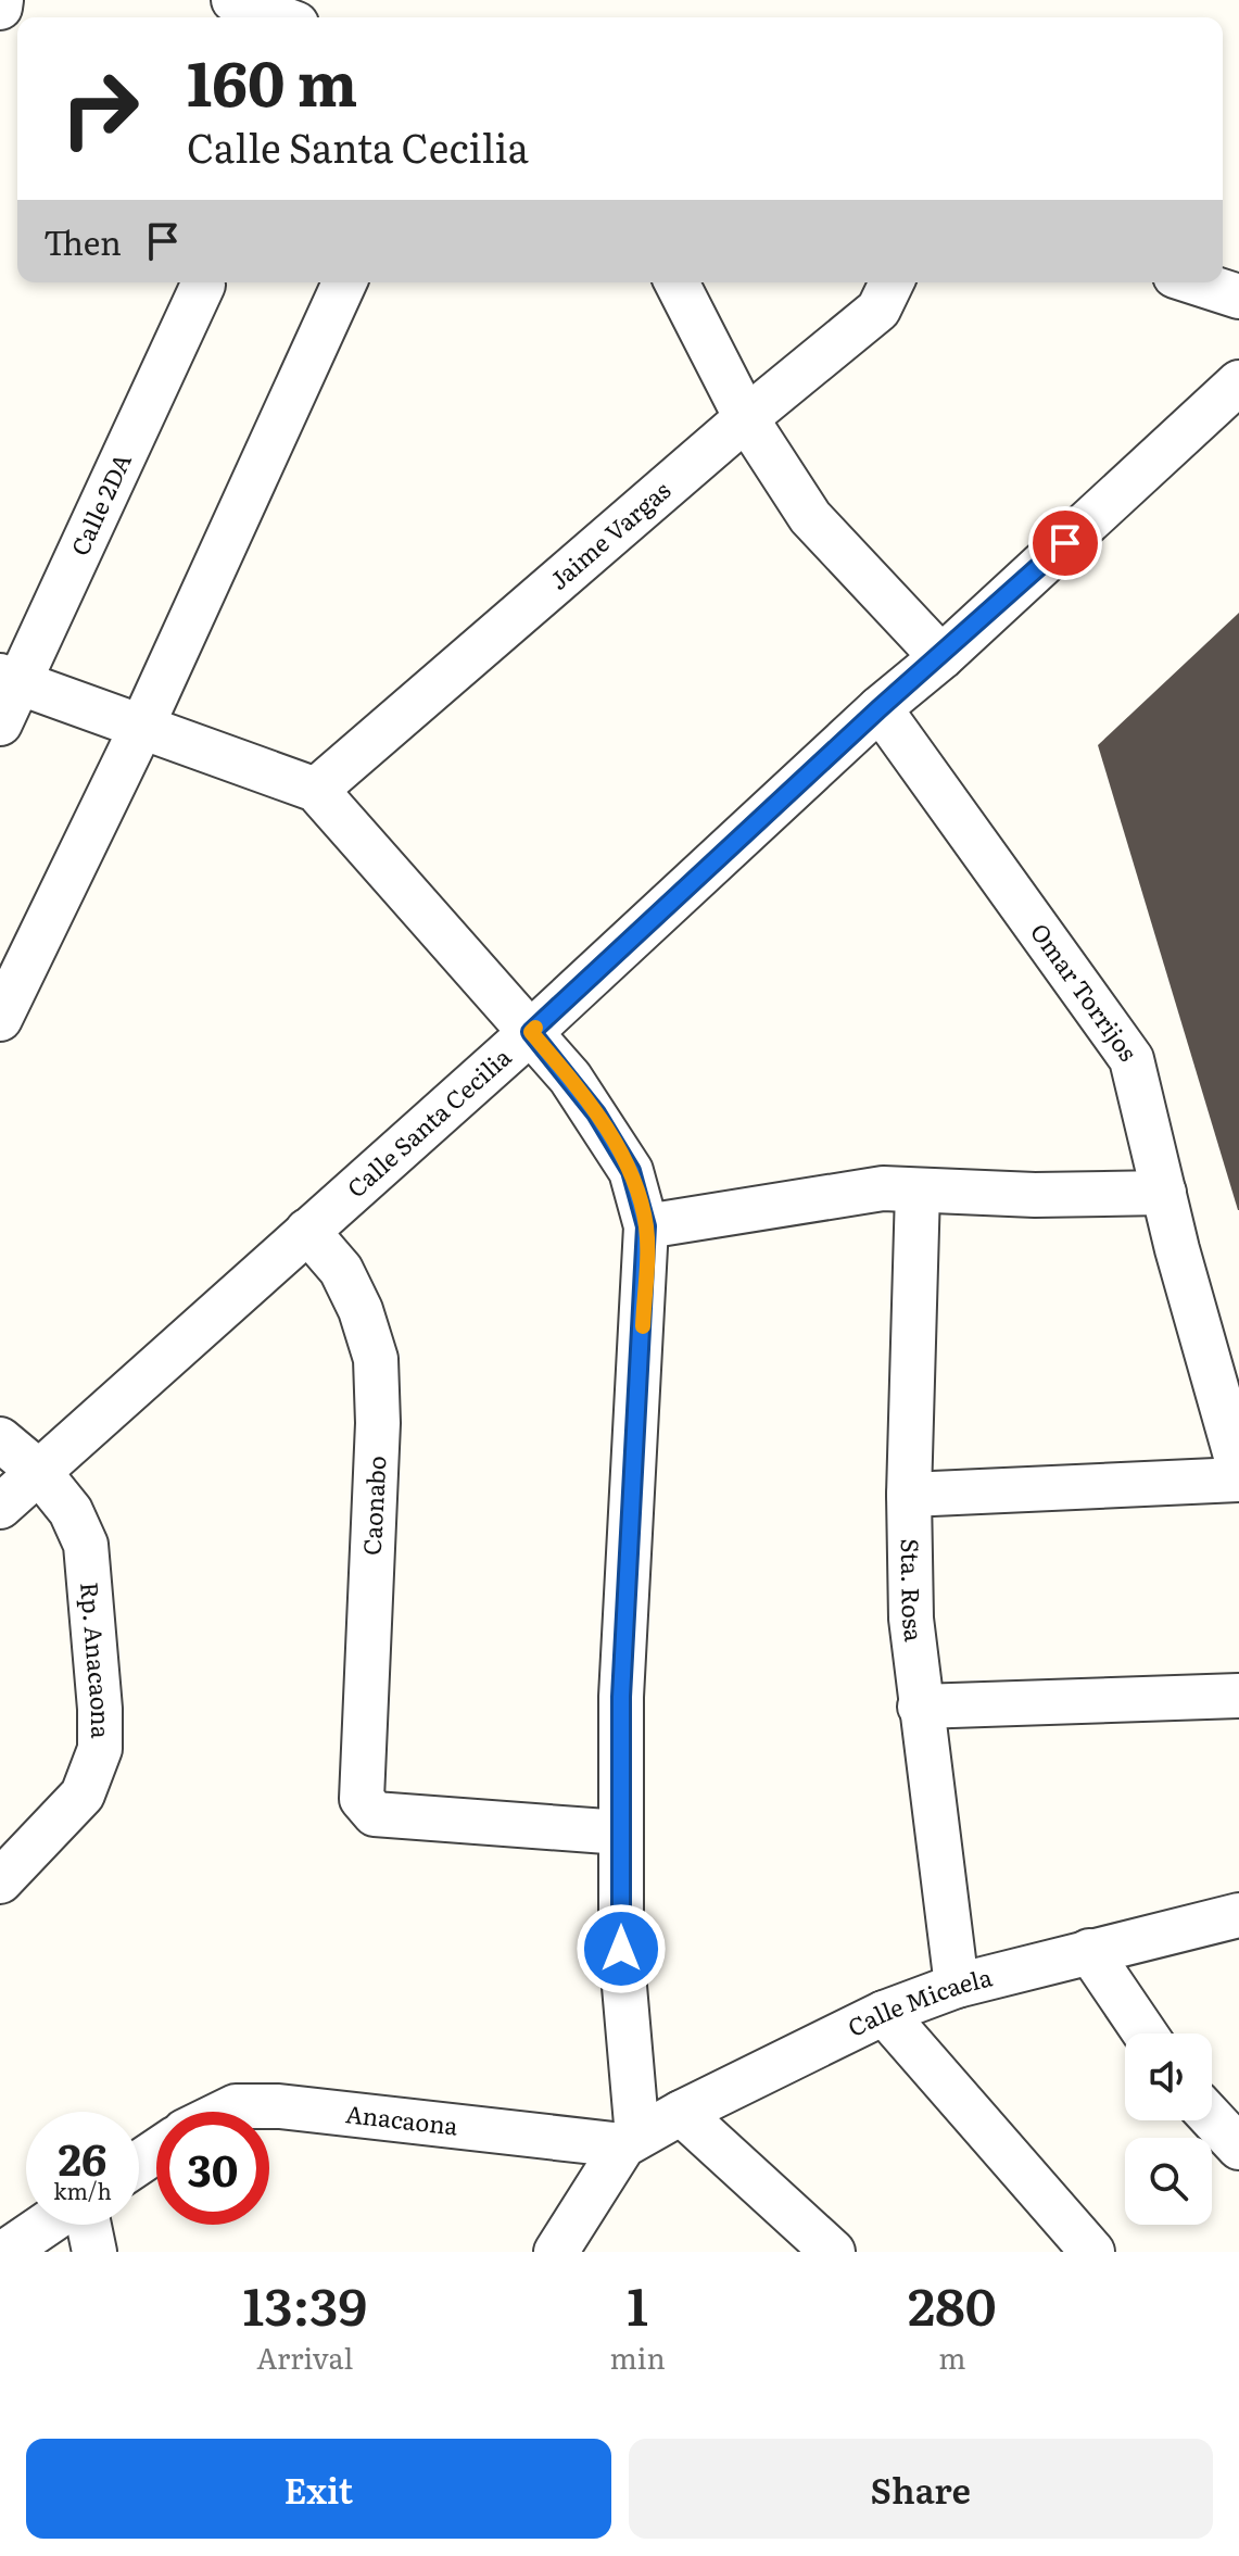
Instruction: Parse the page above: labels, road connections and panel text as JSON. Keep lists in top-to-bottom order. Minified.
{"streets":{"street":["Calle 2DA","Jaime Vargas","Omar Torrijos","Calle Santa Cecilia","Caonabo","Sta. Rosa","Rp. Anacaona","Calle Micaela","Anacaona"]},"crossings":[["Omar Torrijos","Calle Santa Cecilia"],["Calle Santa Cecilia","Caonabo"],["Calle Santa Cecilia","Rp. Anacaona"],["Sta. Rosa","Calle Micaela"],["Calle Micaela","Anacaona"]],"page":{"turn":["160 m","Calle Santa Cecilia"],"then":"Then","speed":"26 km/h","limit":"30","eta":["13:39","Arrival","1","min","280","m"],"buttons":["Exit","Share"]}}
